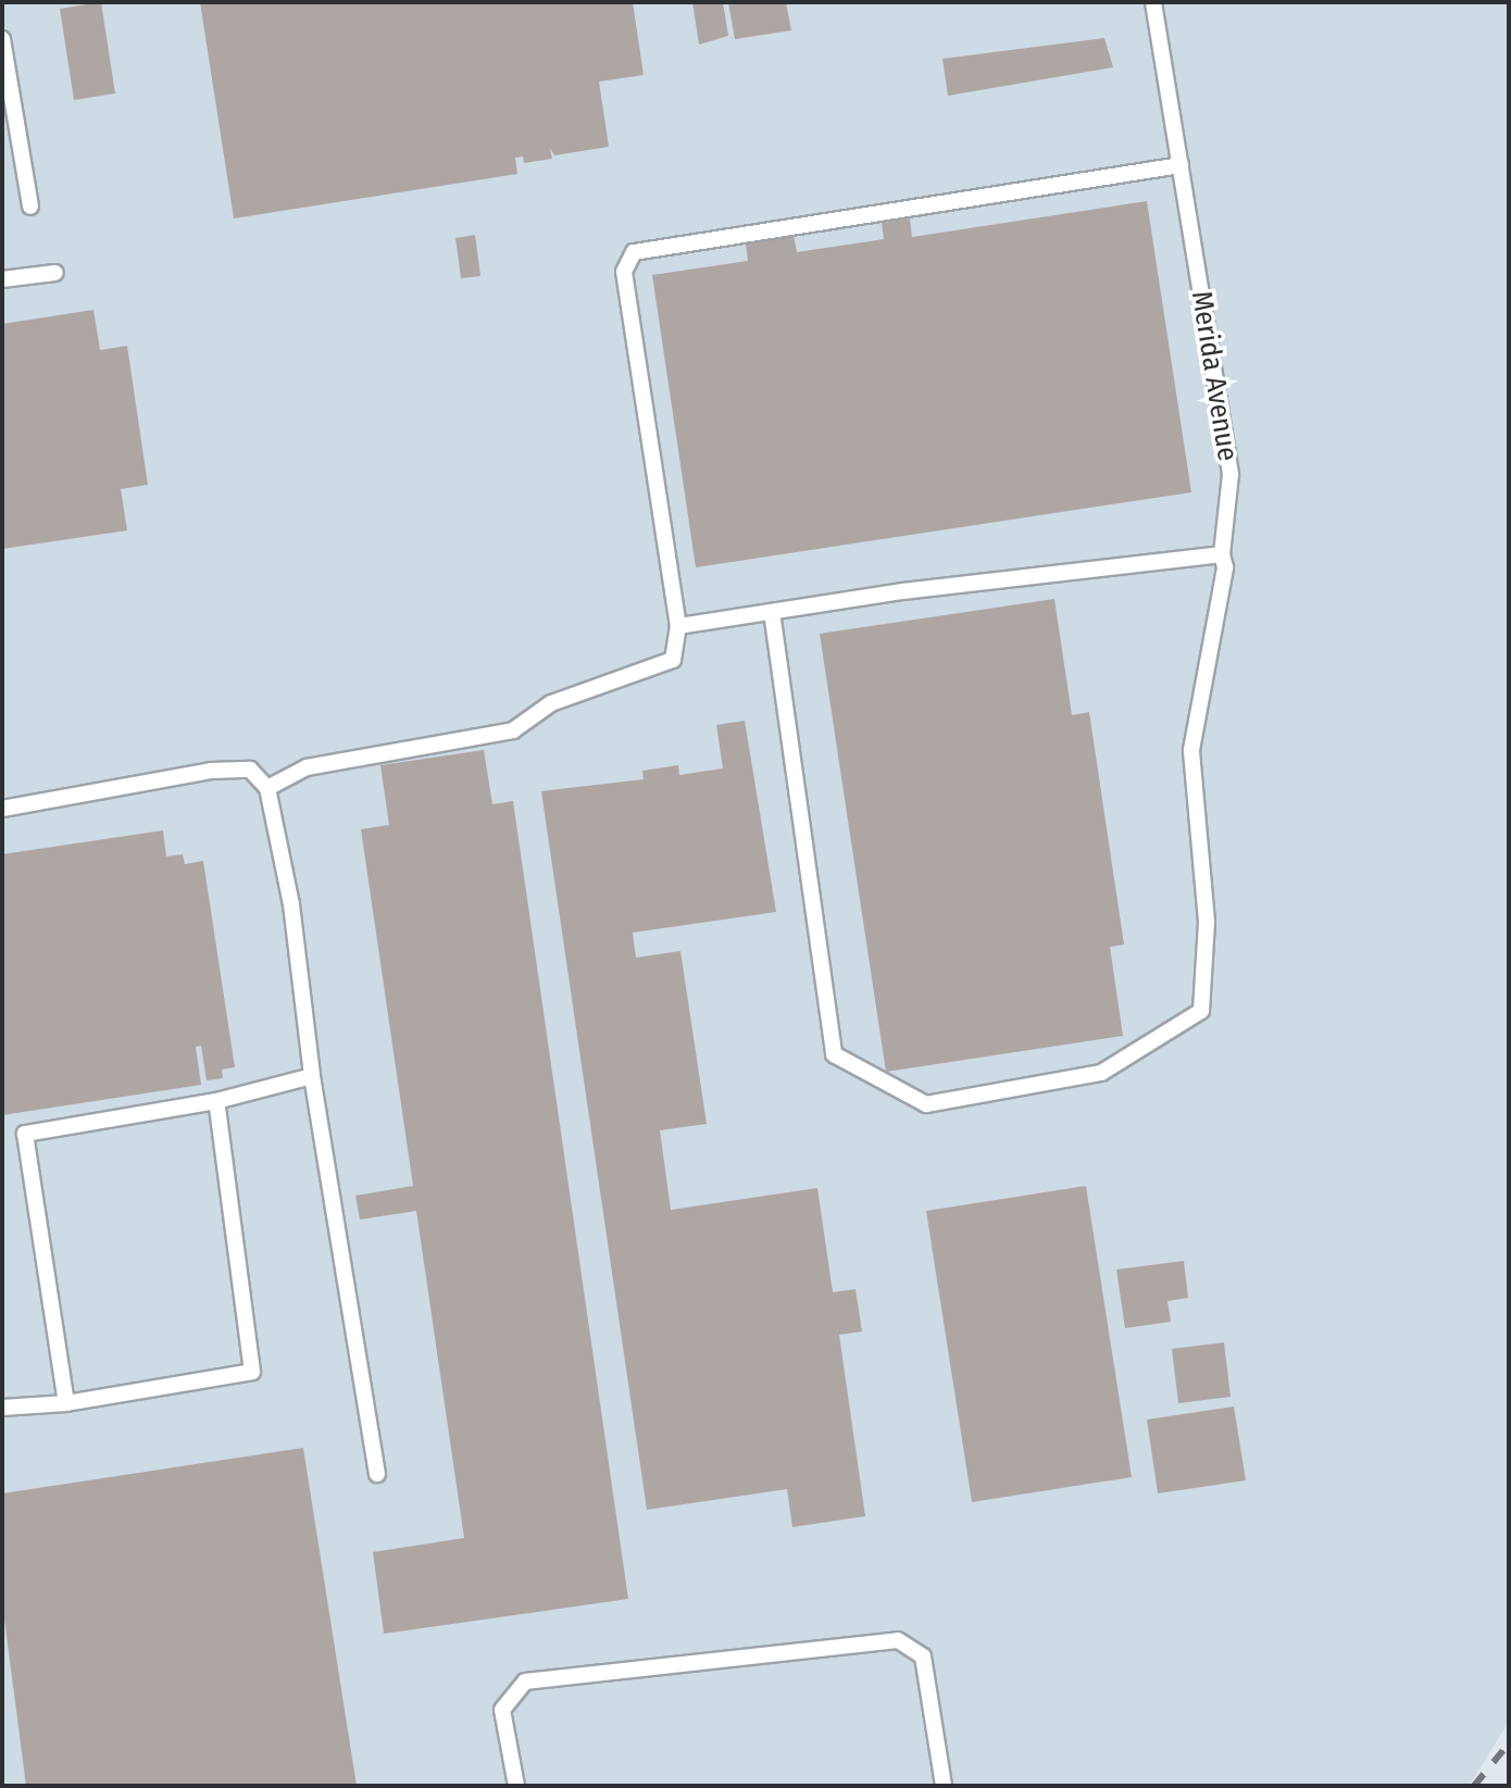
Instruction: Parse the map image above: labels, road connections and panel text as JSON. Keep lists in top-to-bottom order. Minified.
{"streets":{"lane":["Merida Avenue"]}}
